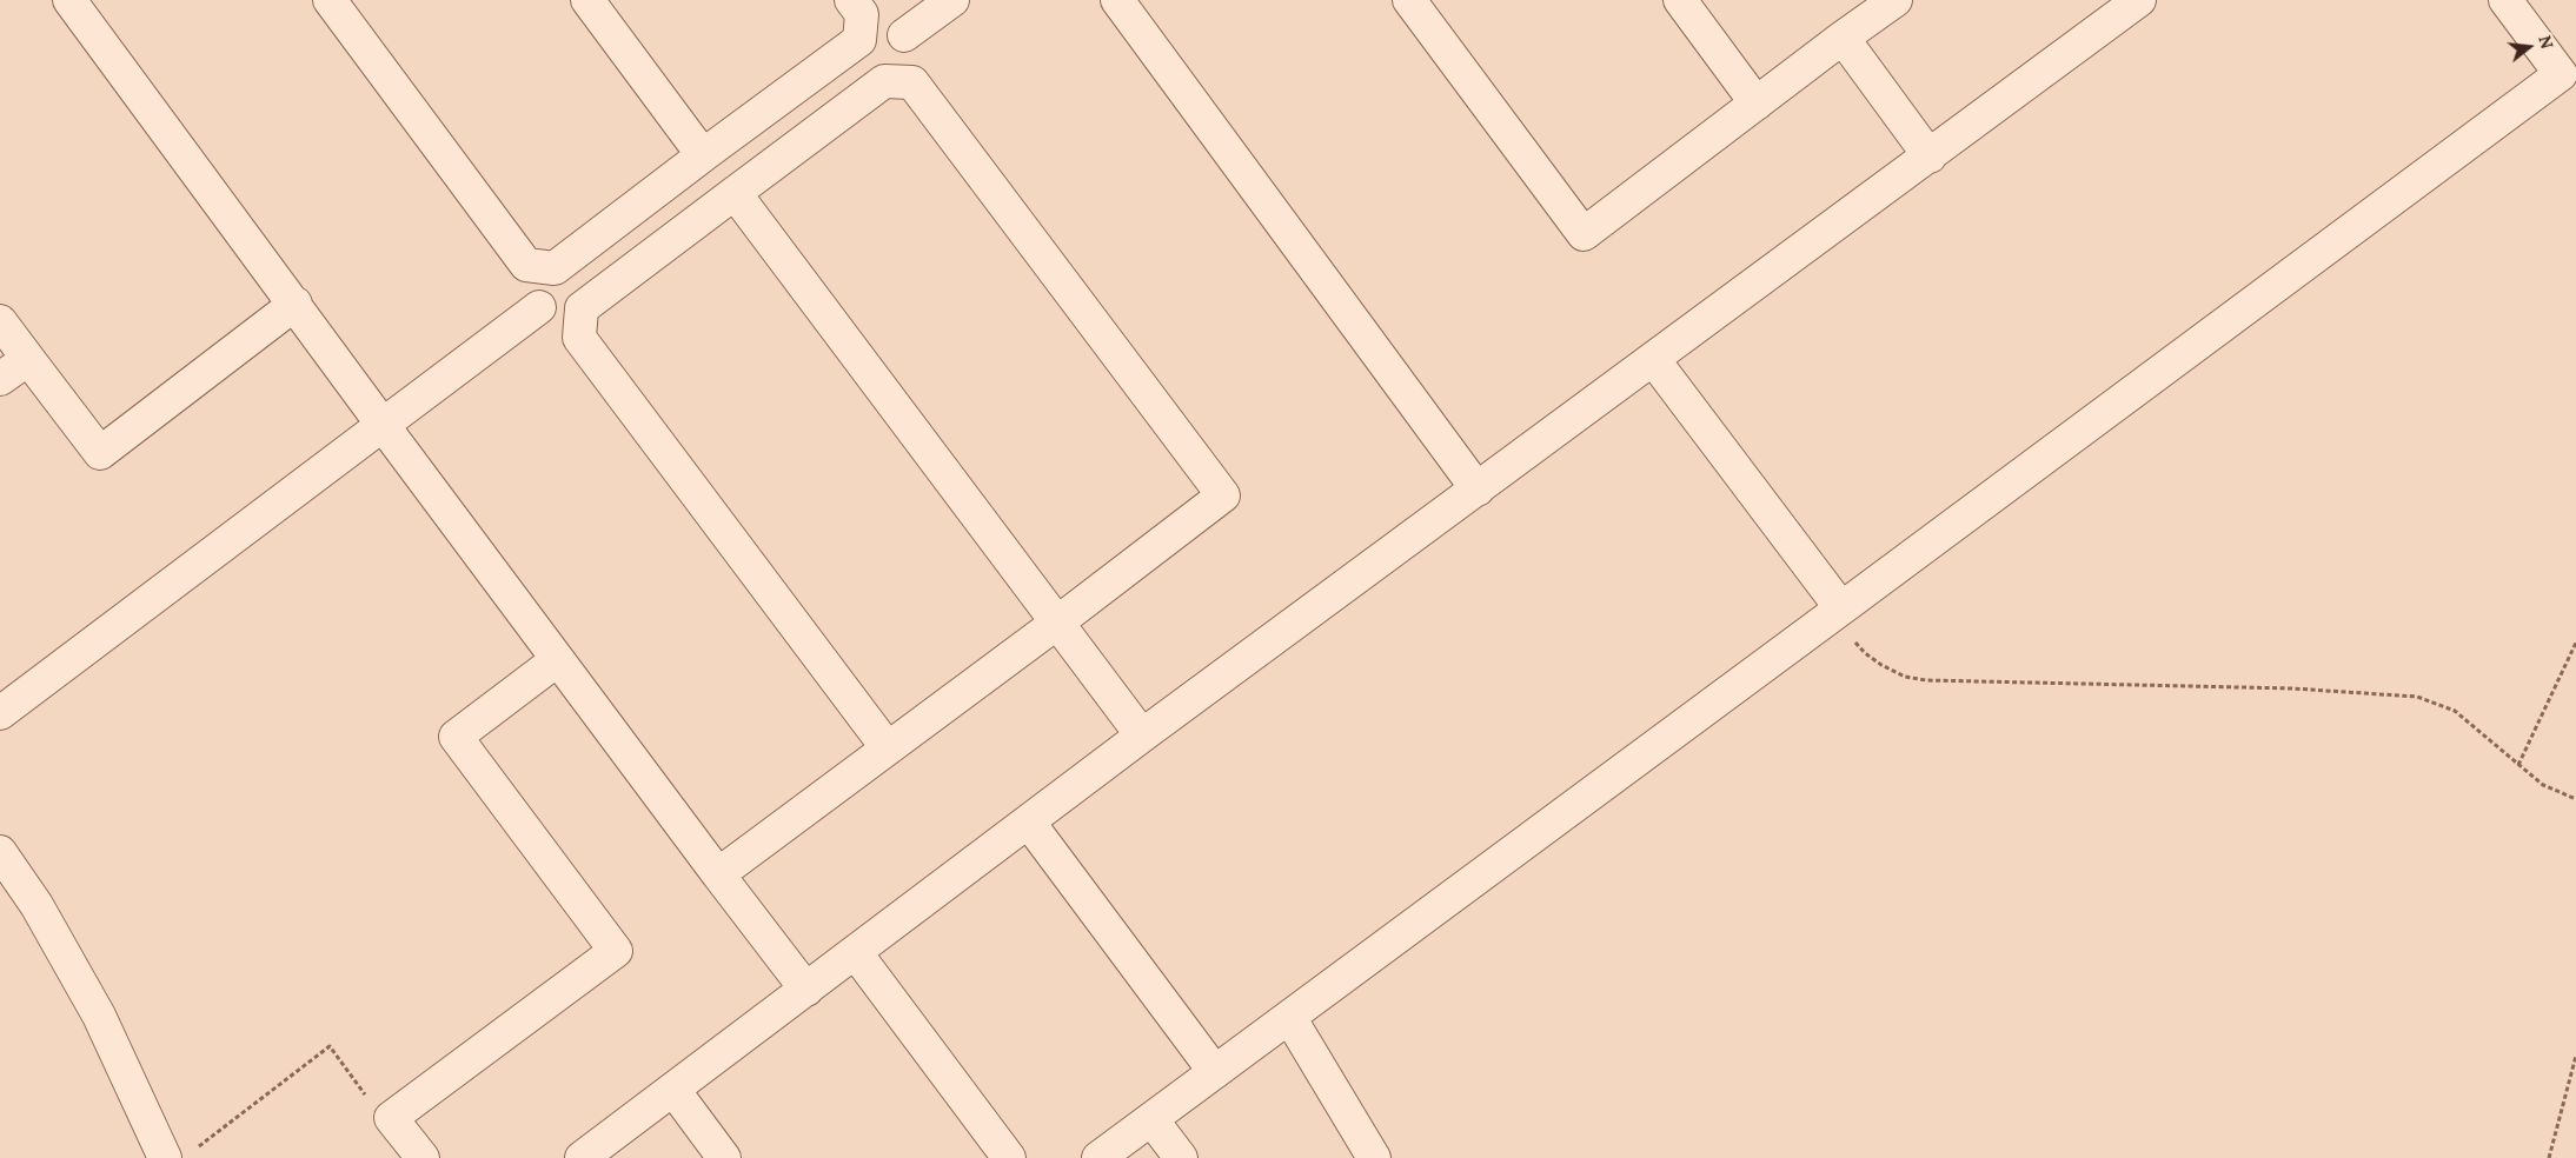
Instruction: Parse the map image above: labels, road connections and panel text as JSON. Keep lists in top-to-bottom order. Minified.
{"north":"right"}
